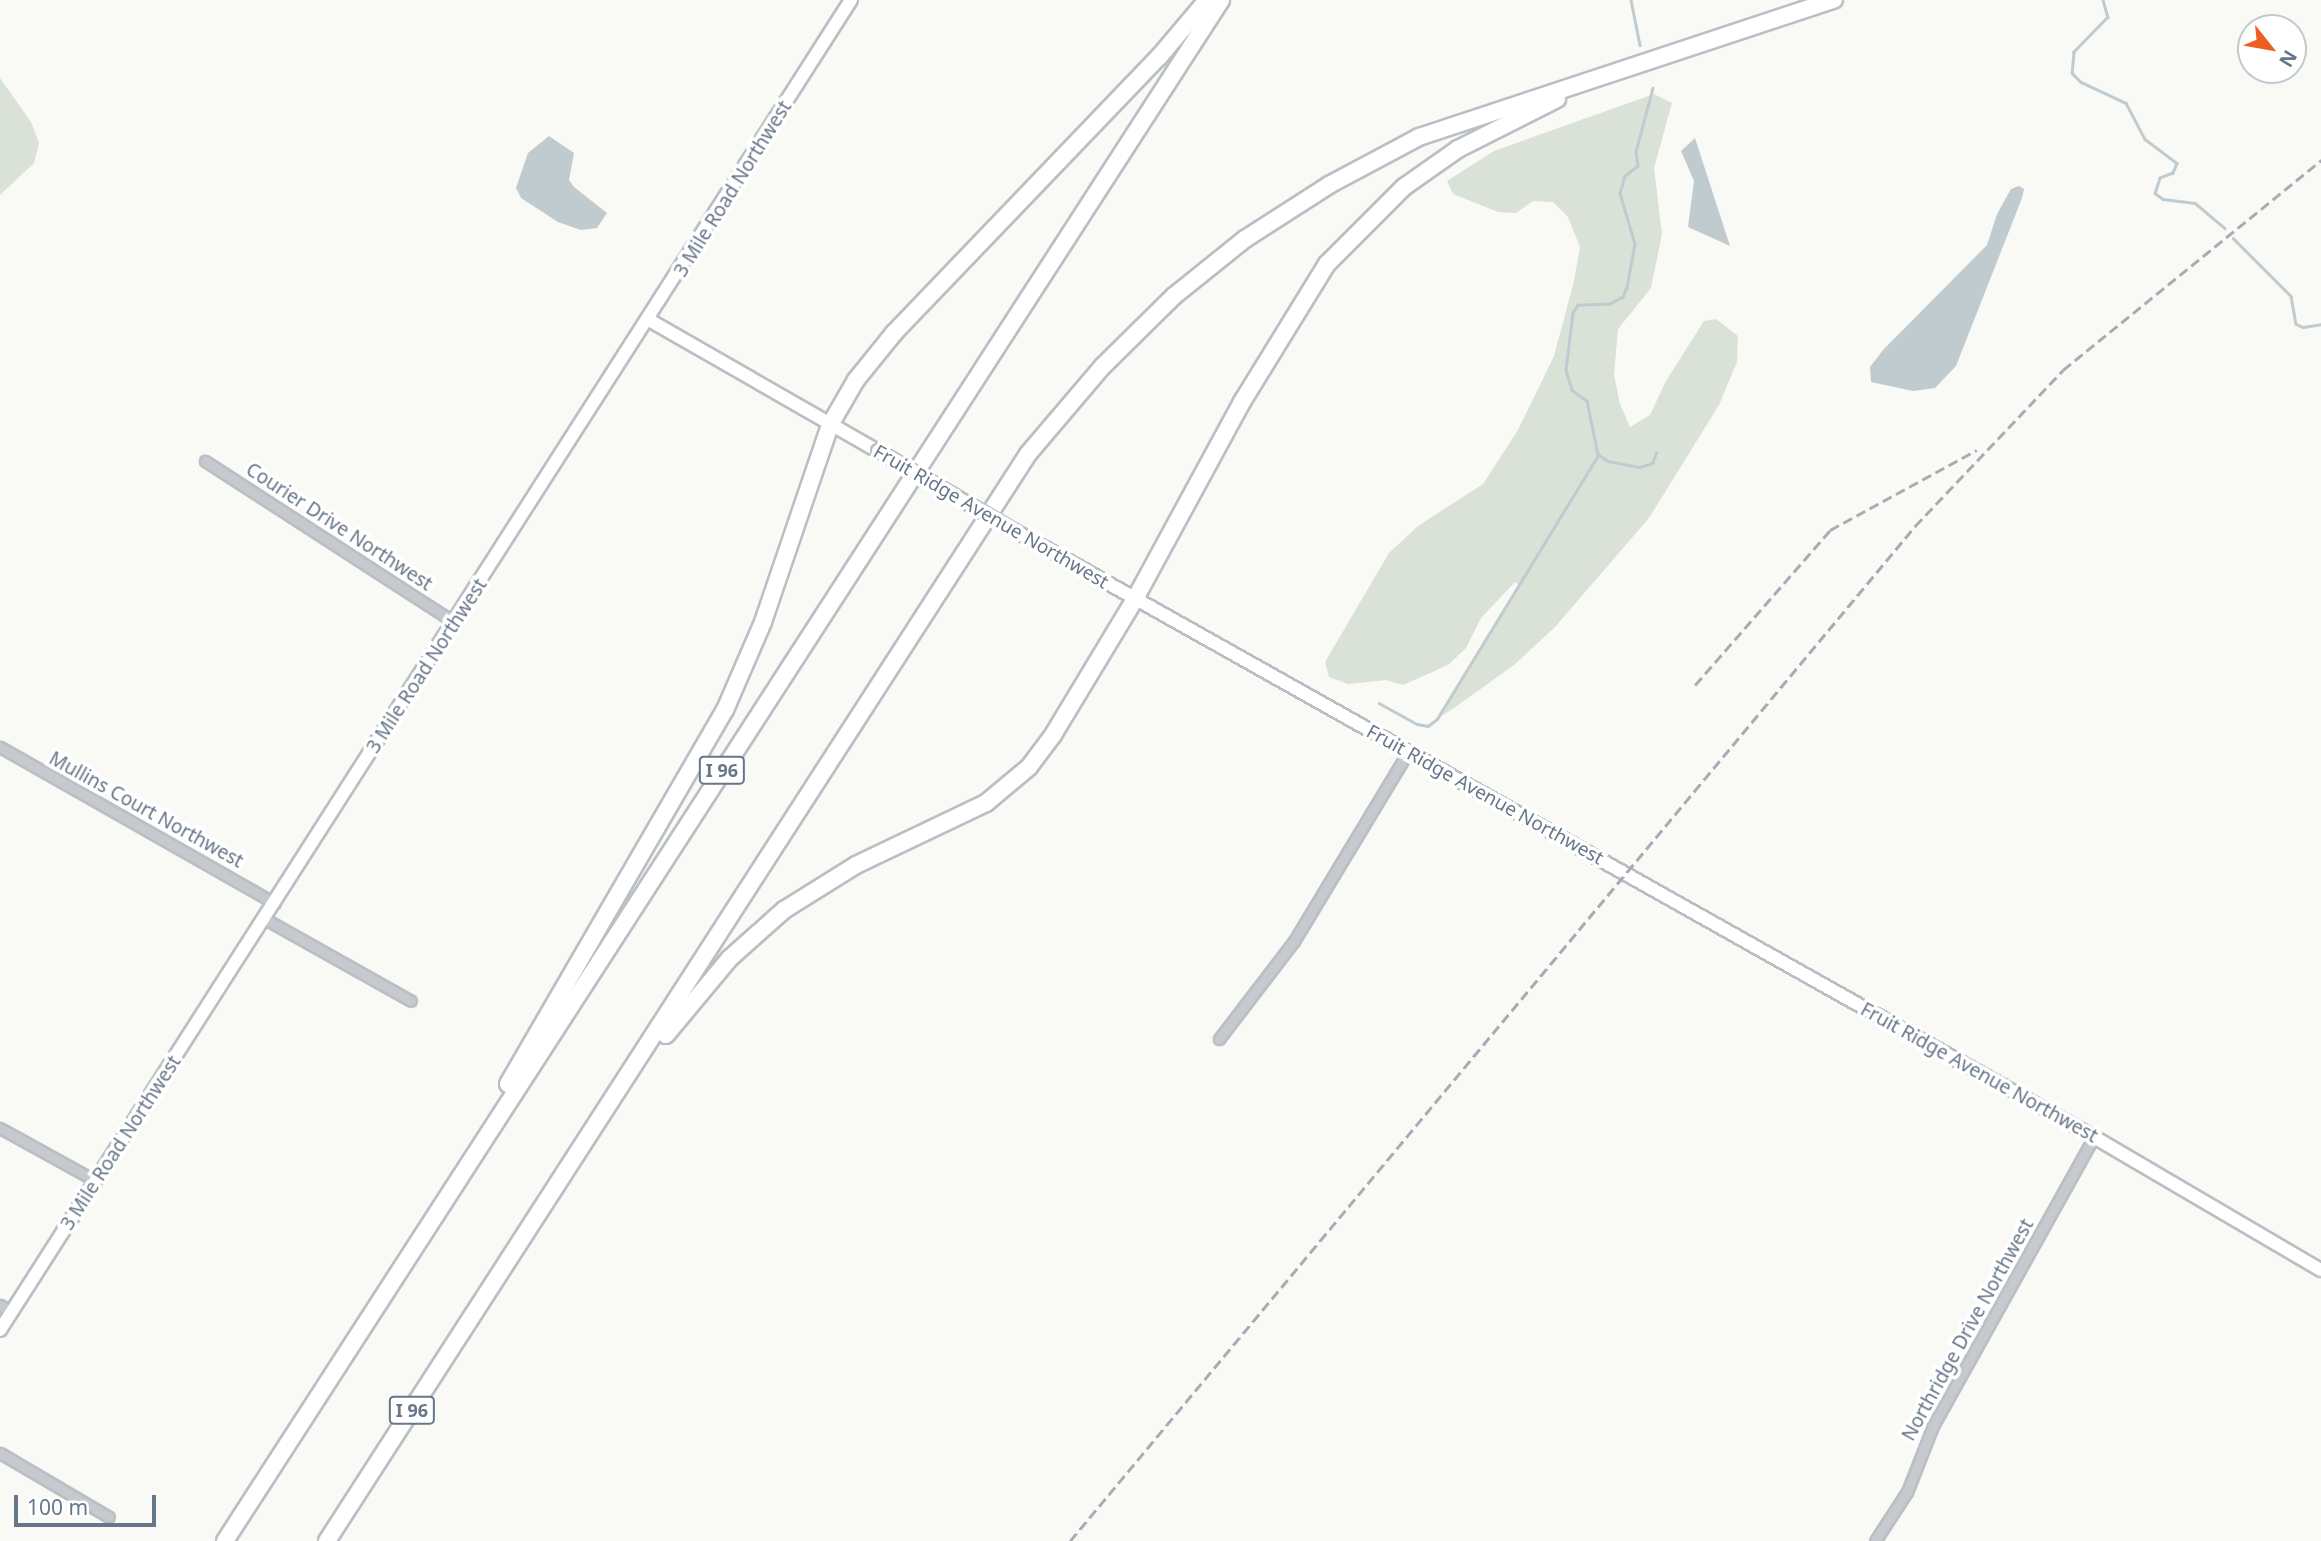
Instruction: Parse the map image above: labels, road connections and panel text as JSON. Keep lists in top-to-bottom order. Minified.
{"streets":{"highway":["I 96"],"main road":["3 Mile Road Northwest","Fruit Ridge Avenue Northwest"],"street":["Courier Drive Northwest","Mullins Court Northwest","Northridge Drive Northwest"]},"crossings":[["3 Mile Road Northwest","Fruit Ridge Avenue Northwest"],["3 Mile Road Northwest","Courier Drive Northwest"],["3 Mile Road Northwest","Mullins Court Northwest"],["Fruit Ridge Avenue Northwest","Northridge Drive Northwest"]],"scale_bar":"100 m","north":"bottom right"}
